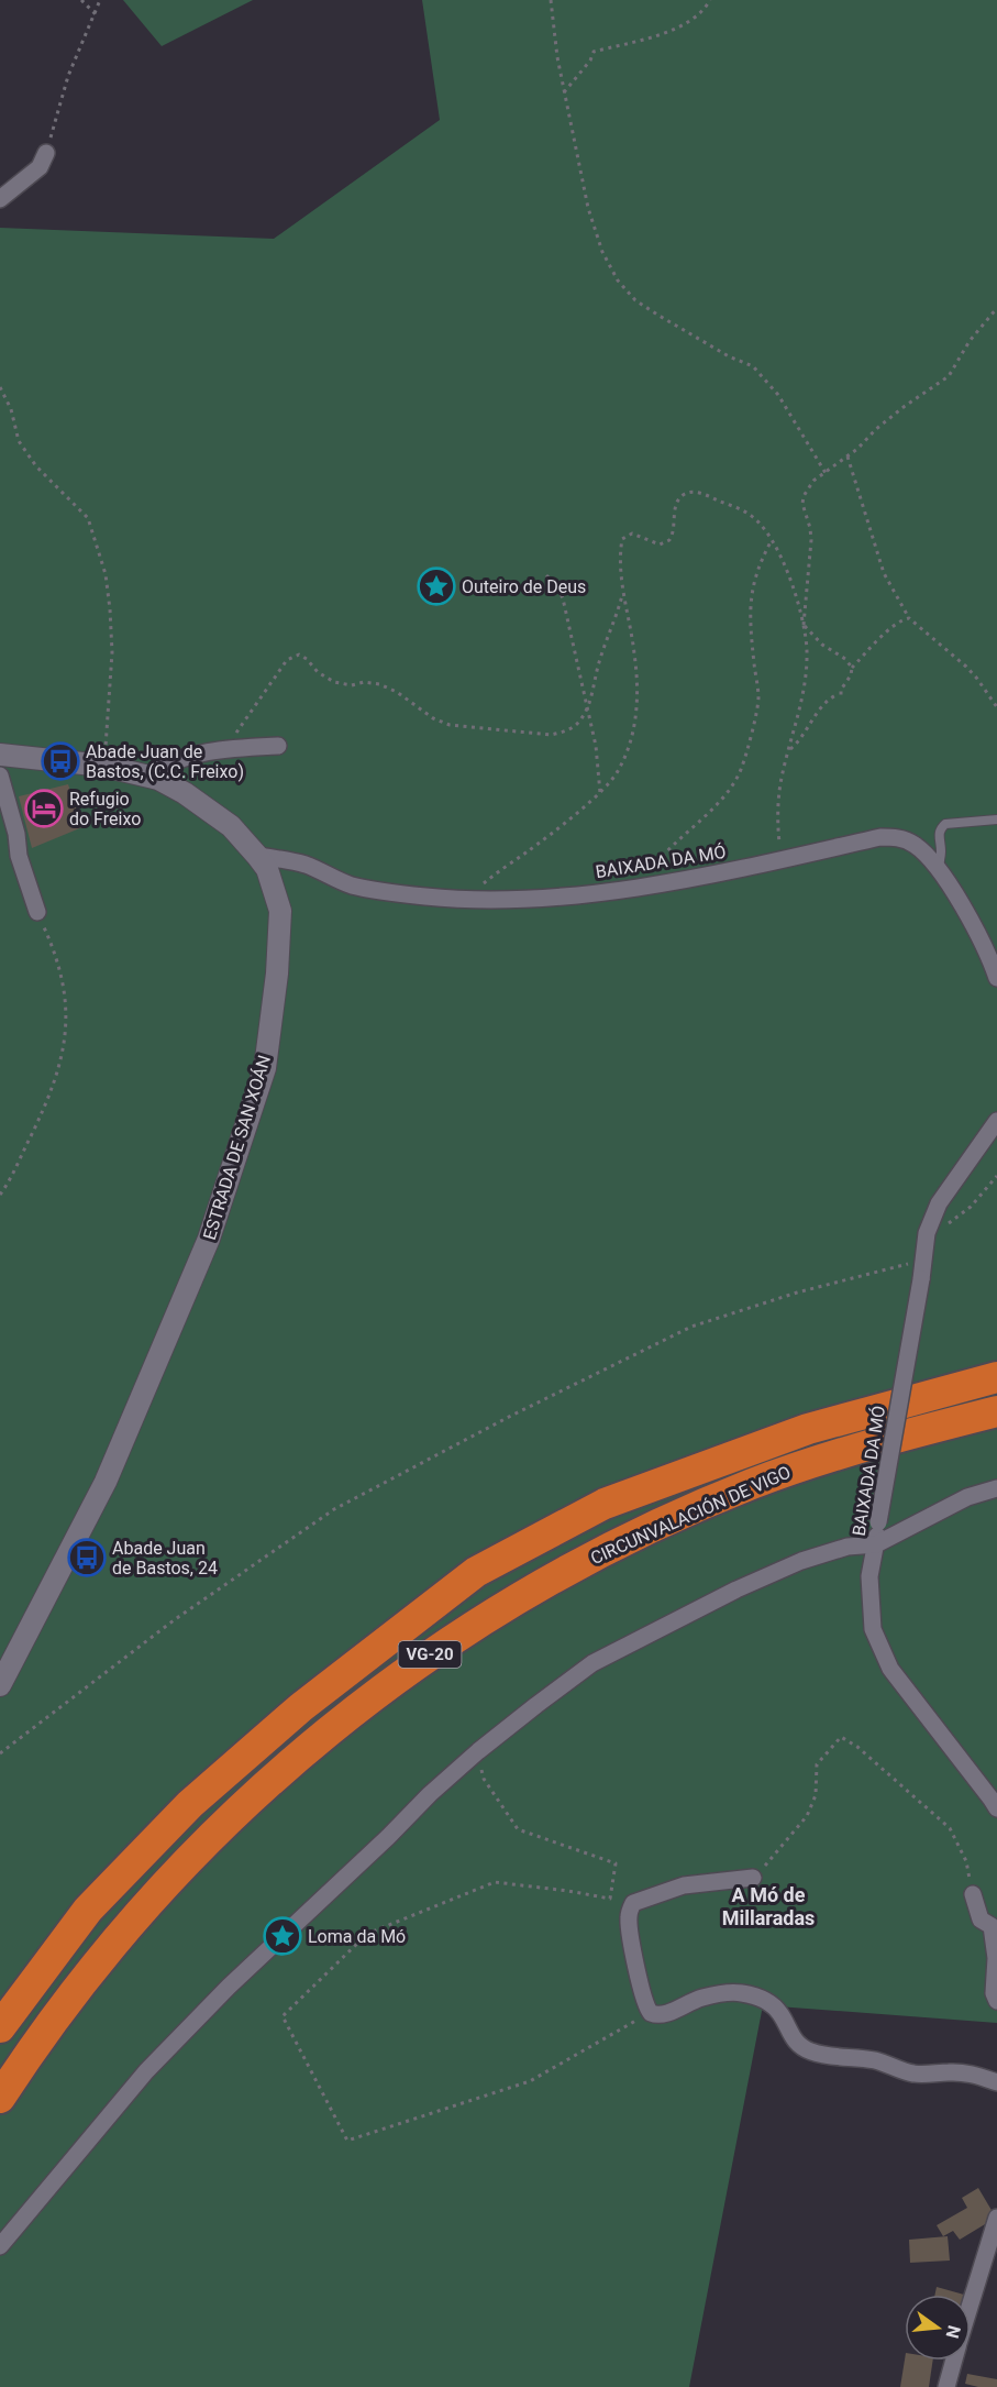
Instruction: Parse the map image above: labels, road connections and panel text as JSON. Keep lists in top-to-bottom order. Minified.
{"streets":{"highway":["CIRCUNVALACIÓN DE VIGO","VG-20"],"street":["BAIXADA DA MÓ","ESTRADA DE SAN XOÁN"]},"crossings":[["BAIXADA DA MÓ","ESTRADA DE SAN XOÁN"]],"districts":["A Mó de Millaradas"],"places":{"place":["Outeiro de Deus","Loma da Mó"],"bus stop":["Abade Juan de Bastos, (C.C. Freixo)","Abade Juan de Bastos, 24"],"hotel":["Refugio do Freixo"]},"north":"right"}
